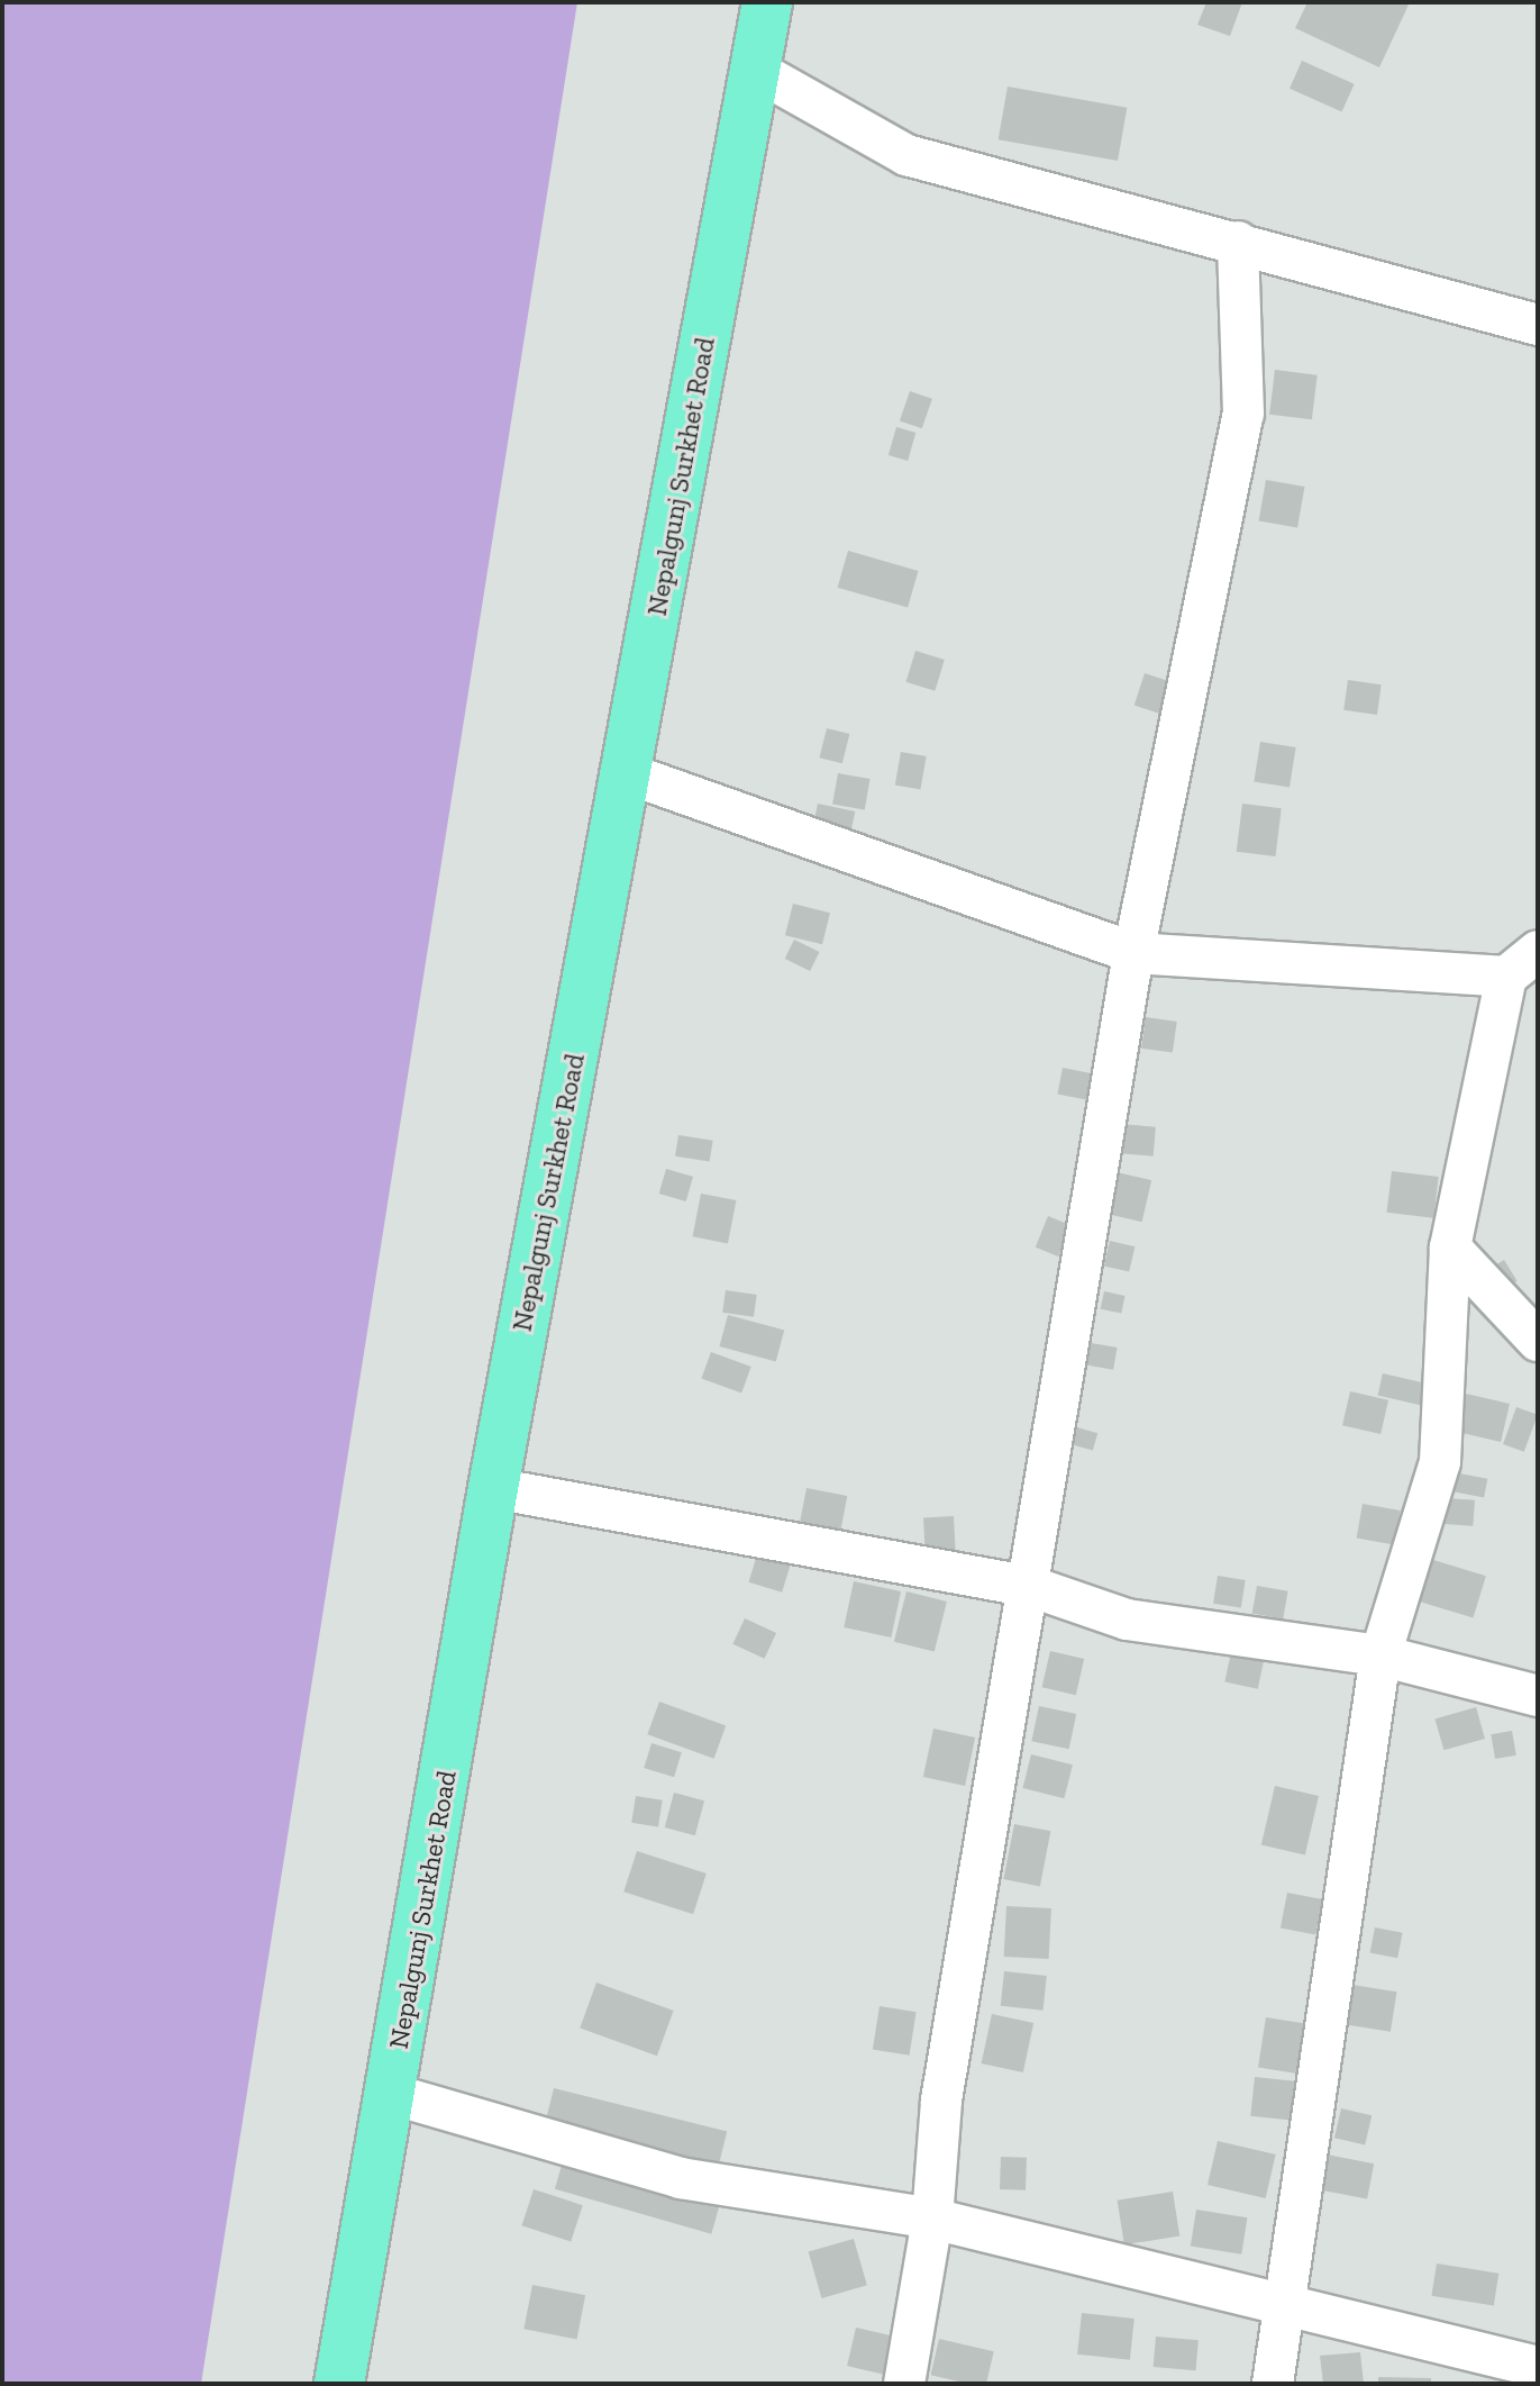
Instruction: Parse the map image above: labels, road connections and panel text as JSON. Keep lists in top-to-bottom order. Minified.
{"streets":{"main road":["Nepalgunj Surkhet Road"]}}
